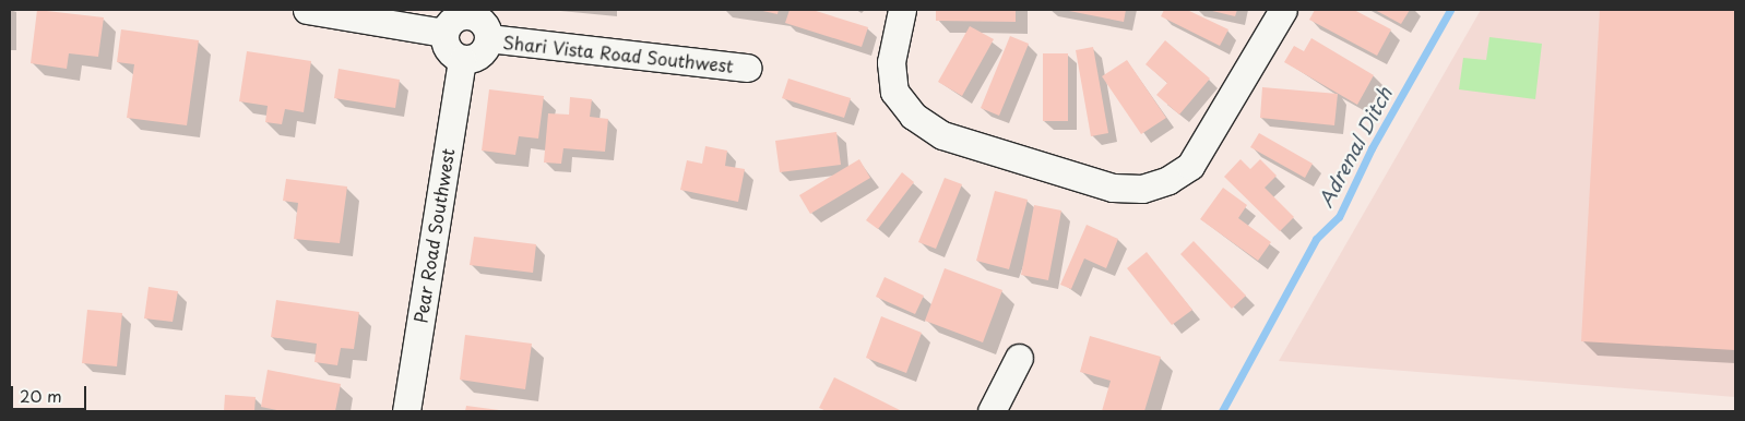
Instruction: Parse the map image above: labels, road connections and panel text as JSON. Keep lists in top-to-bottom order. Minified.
{"streets":{"street":["Shari Vista Road Southwest","Pear Road Southwest"]},"crossings":[["Shari Vista Road Southwest","Pear Road Southwest"]],"water":["Adrenal Ditch"],"scale_bar":"20 m"}
